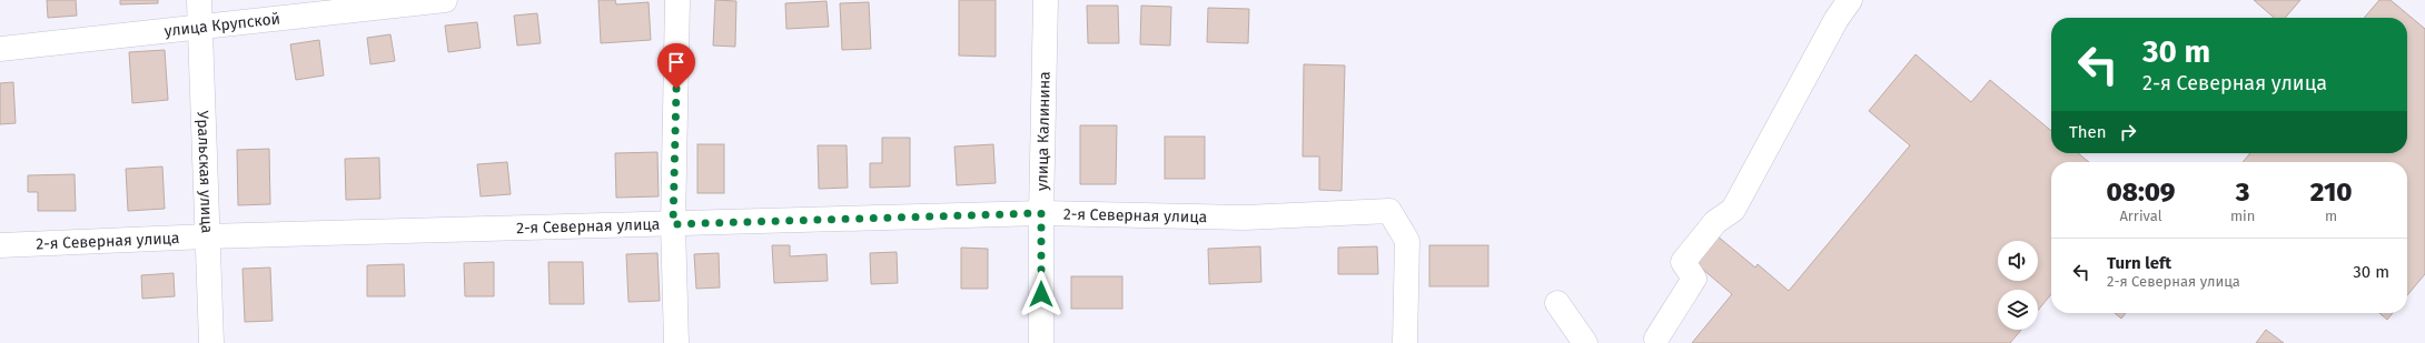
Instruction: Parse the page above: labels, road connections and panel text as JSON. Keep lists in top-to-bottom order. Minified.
{"streets":{"street":["улица Крупской","улица Калинина","Уральская улица","2-я Северная улица"]},"crossings":[["улица Крупской","Уральская улица"],["улица Калинина","2-я Северная улица"],["Уральская улица","2-я Северная улица"]],"page":{"turn":["30 m","2-я Северная улица"],"then":"Then","eta":["08:09","Arrival","3","min","210","m"],"list":[{"name":"Turn left","note":"2-я Северная улица","value":"30 m"}]}}
